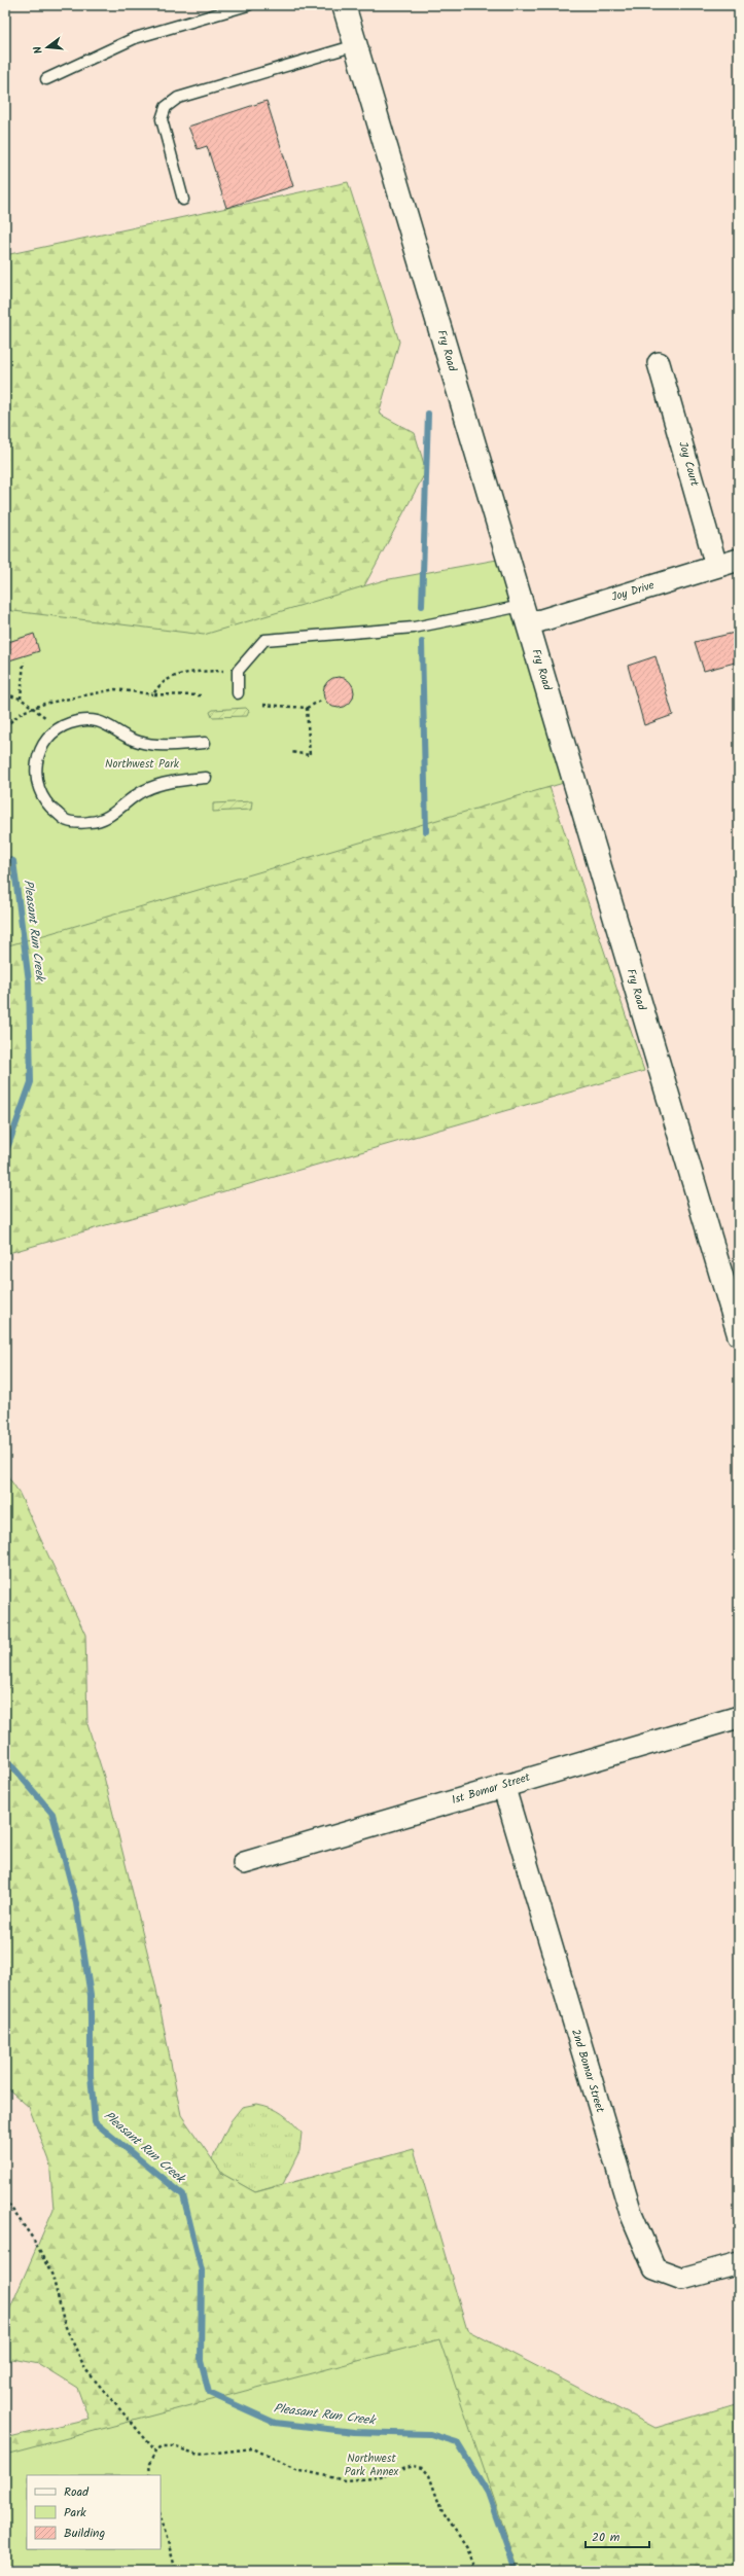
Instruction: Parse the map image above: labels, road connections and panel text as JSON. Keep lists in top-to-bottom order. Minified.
{"streets":{"street":["Fry Road","Joy Court","Joy Drive","1st Bomar Street","2nd Bomar Street"]},"crossings":[["Fry Road","Joy Drive"],["Joy Court","Joy Drive"],["1st Bomar Street","2nd Bomar Street"]],"water":["Pleasant Run Creek"],"parks":["Northwest Park","Northwest Park Annex"],"legend":["Road","Park","Building"],"scale_bar":"20 m","north":"left"}
